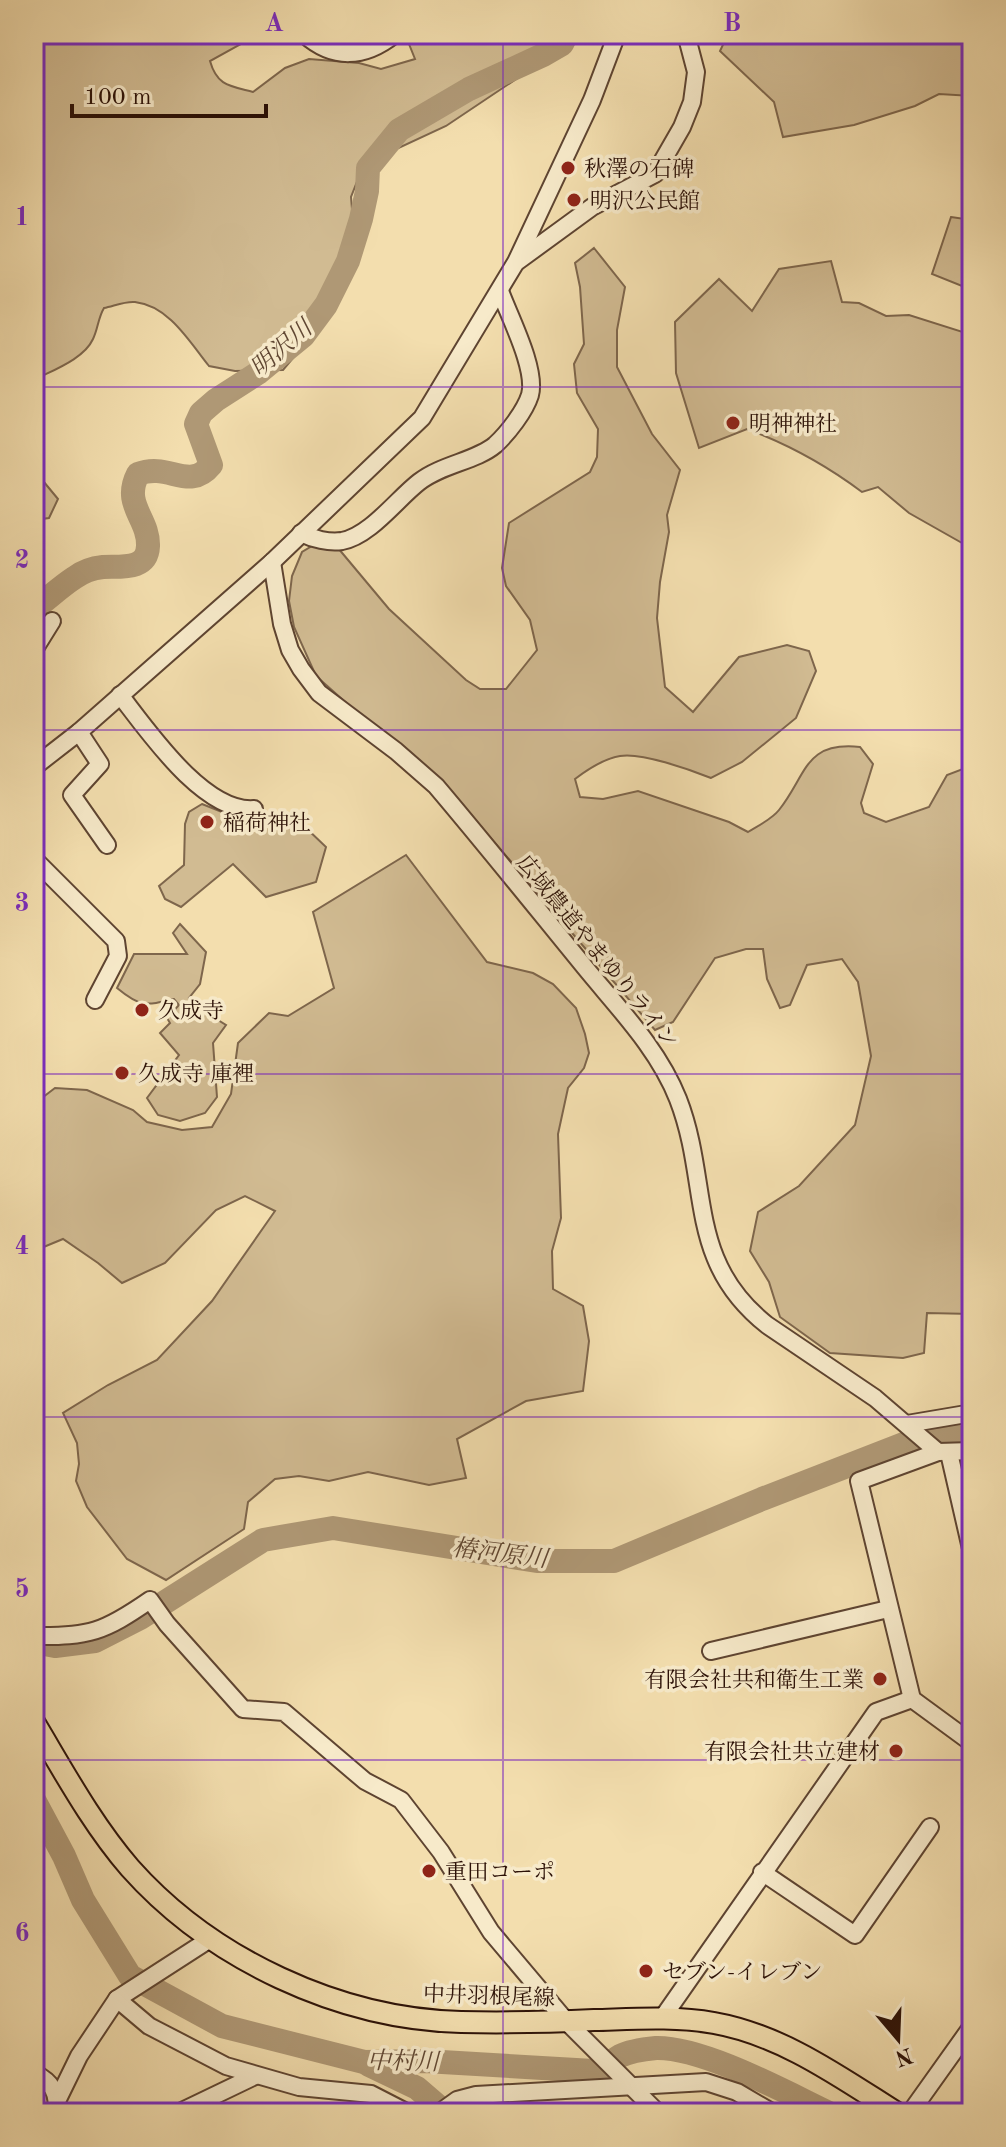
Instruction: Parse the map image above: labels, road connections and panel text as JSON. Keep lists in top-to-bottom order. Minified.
{"streets":{"main road":["中井羽根尾線"],"street":["広域農道やまゆりライン"]},"water":["明沢川","椿河原川","中村川"],"places":["秋澤の石碑","明沢公民館","明神神社","稲荷神社","久成寺","久成寺 庫裡","有限会社共和衛生工業","有限会社共立建材","重田コーポ","セブン-イレブン"],"scale_bar":"100 m","north":"bottom","grid":{"columns":["A","B"],"rows":["1","2","3","4","5","6"]}}
